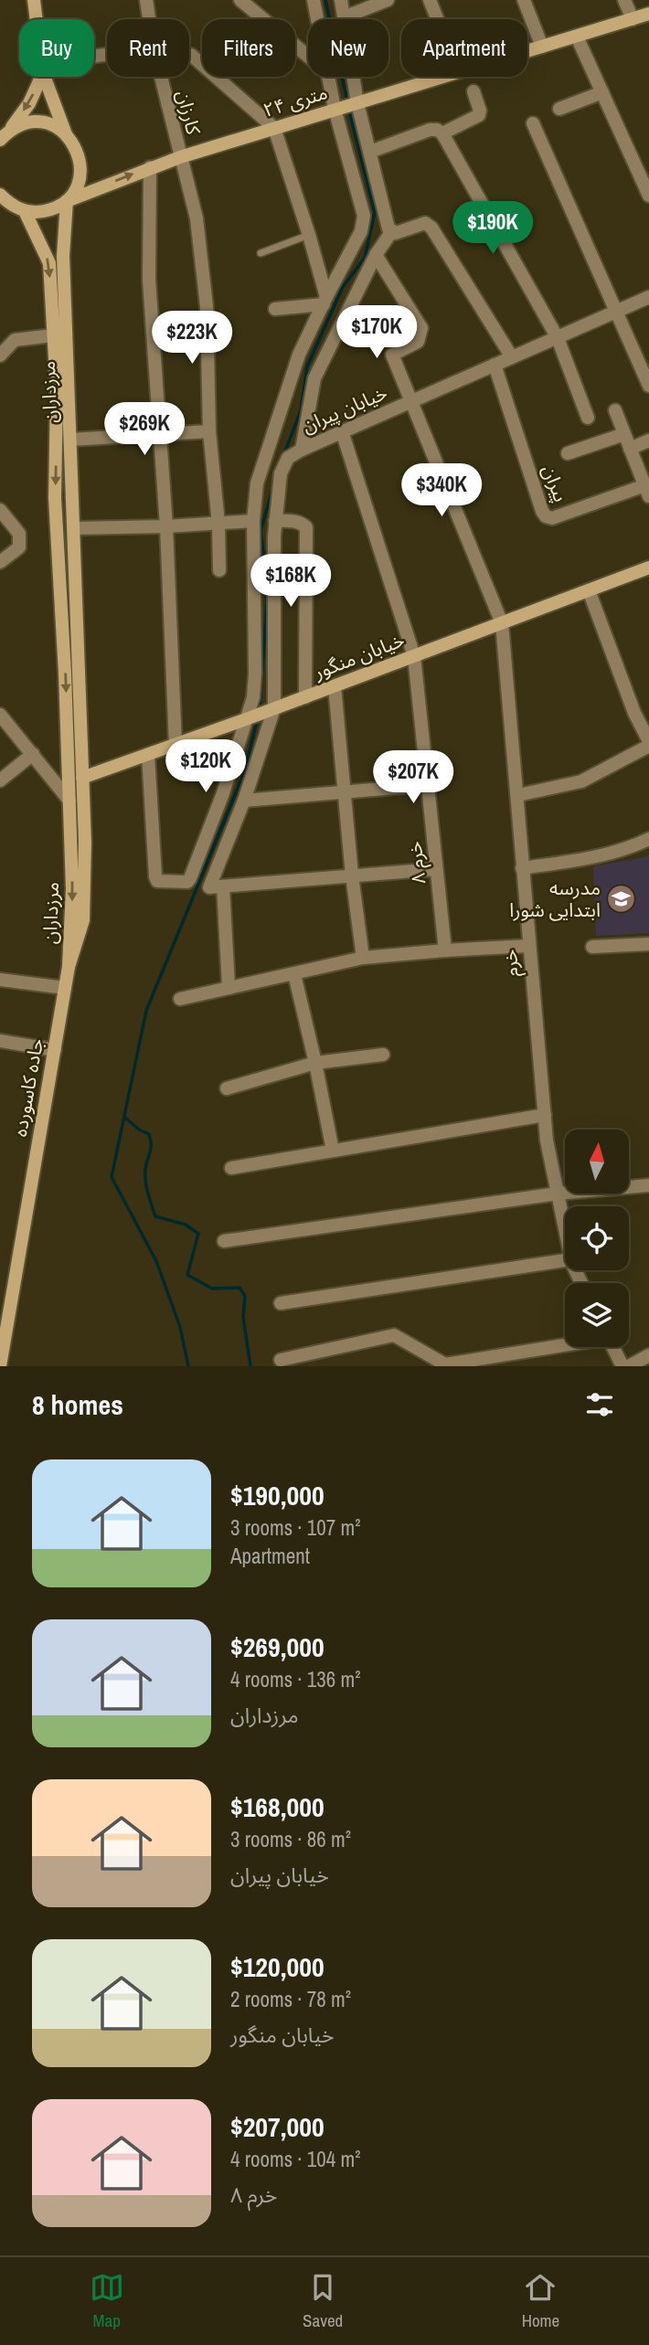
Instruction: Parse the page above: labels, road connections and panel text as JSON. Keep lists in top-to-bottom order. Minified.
{"streets":{"street":["۲۴ متری","کارزان","مرزداران","خیابان پیران","پیران","خیابان منگور","خرم ۸","خرم","جاده کاسورده"]},"crossings":[["۲۴ متری","کارزان"],["۲۴ متری","مرزداران"],["مرزداران","خیابان منگور"],["مرزداران","جاده کاسورده"],["خیابان پیران","پیران"],["خیابان پیران","خیابان منگور"],["خیابان پیران","خرم ۸"],["خیابان پیران","خرم"],["خیابان منگور","خرم ۸"],["خیابان منگور","خرم"]],"places":{"school or university":["مدرسه ابتدایی شورا"]},"north":"top","page":{"chip":["Buy","Rent","Filters","New","Apartment"],"price":["$190K","$170K","$223K","$269K","$340K","$168K","$120K","$207K"],"heading":"8 homes","list":[{"name":"$190,000","note":"3 rooms · 107 m² · Apartment"},{"name":"$269,000","note":"4 rooms · 136 m² · مرزداران"},{"name":"$168,000","note":"3 rooms · 86 m² · خیابان پیران"},{"name":"$120,000","note":"2 rooms · 78 m² · خیابان منگور"},{"name":"$207,000","note":"4 rooms · 104 m² · خرم ۸"}],"tabs":["Map","Saved","Home"]}}
